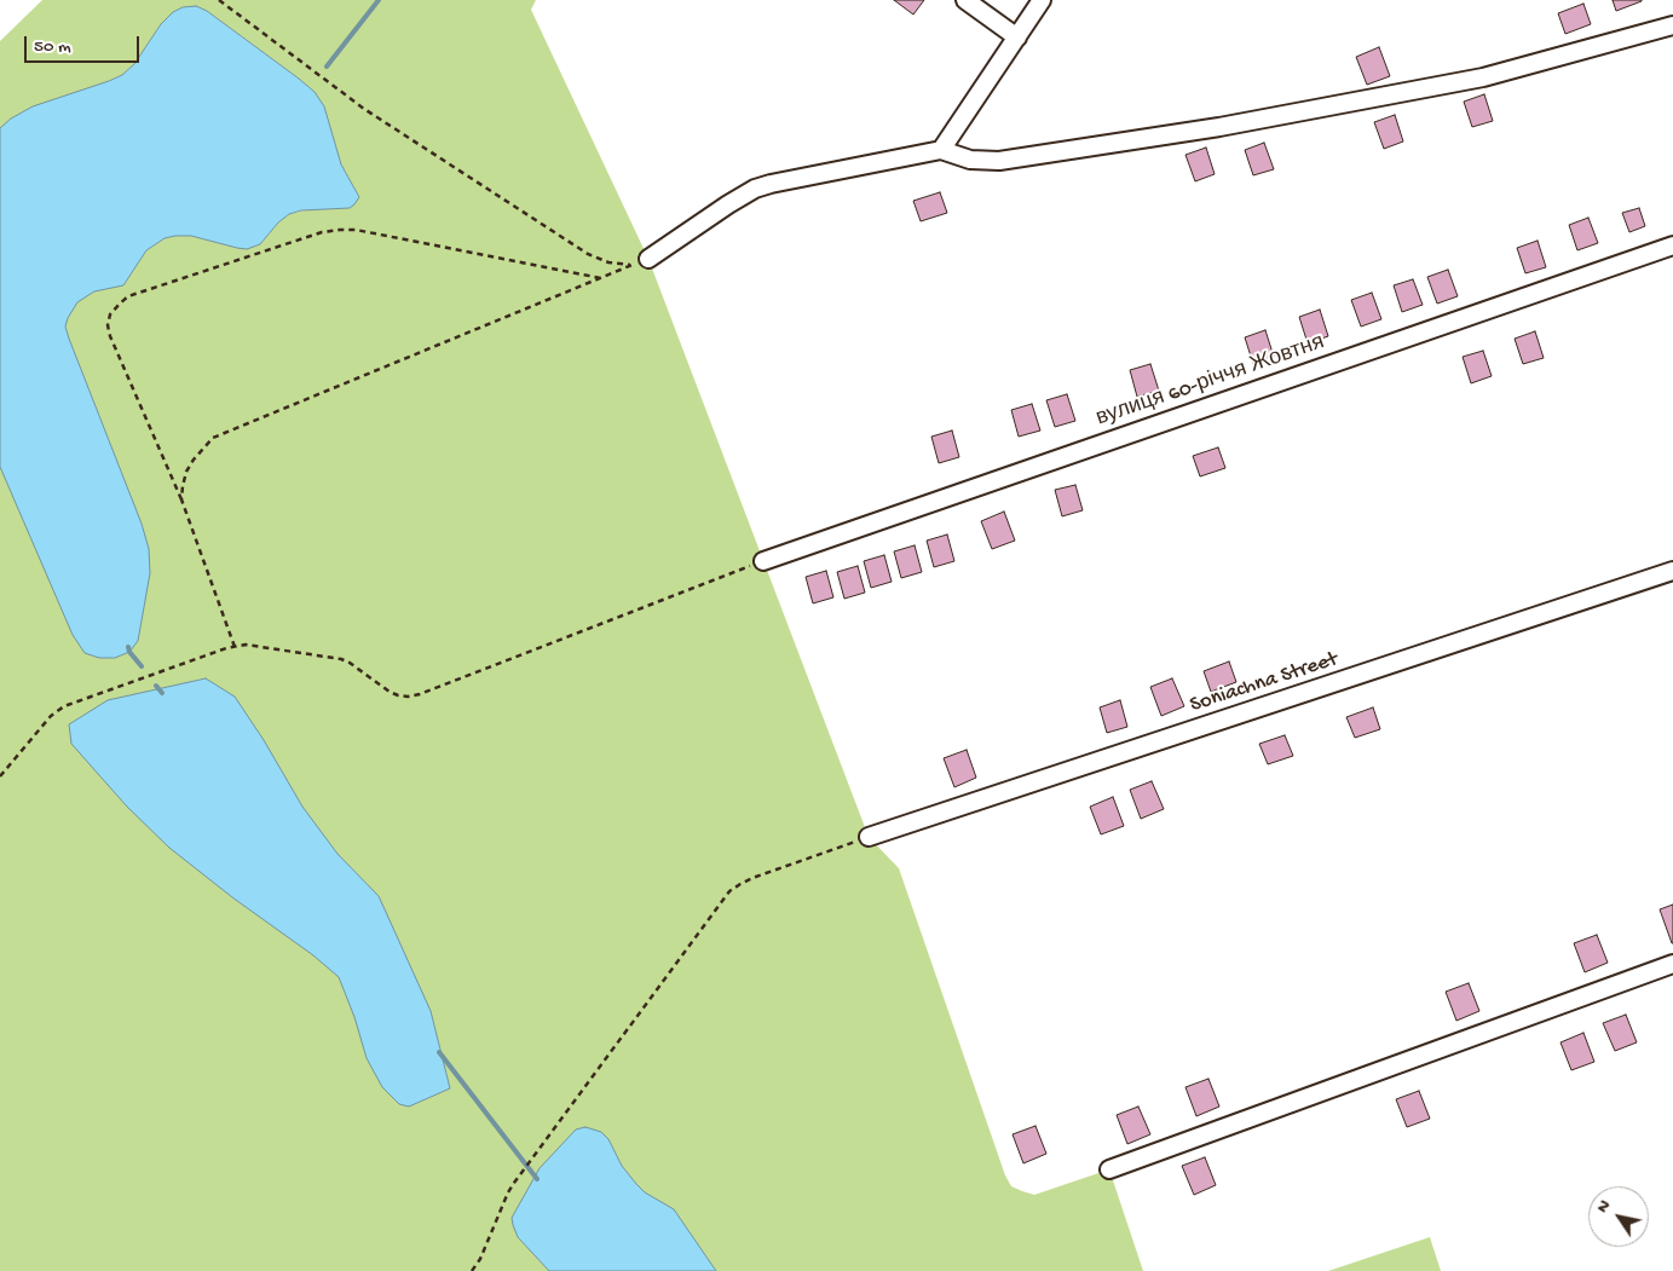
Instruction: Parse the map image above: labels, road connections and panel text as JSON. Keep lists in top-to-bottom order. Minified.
{"streets":{"street":["вулиця 60-річчя Жовтня","Soniachna Street"]},"scale_bar":"50 m","north":"top left"}
